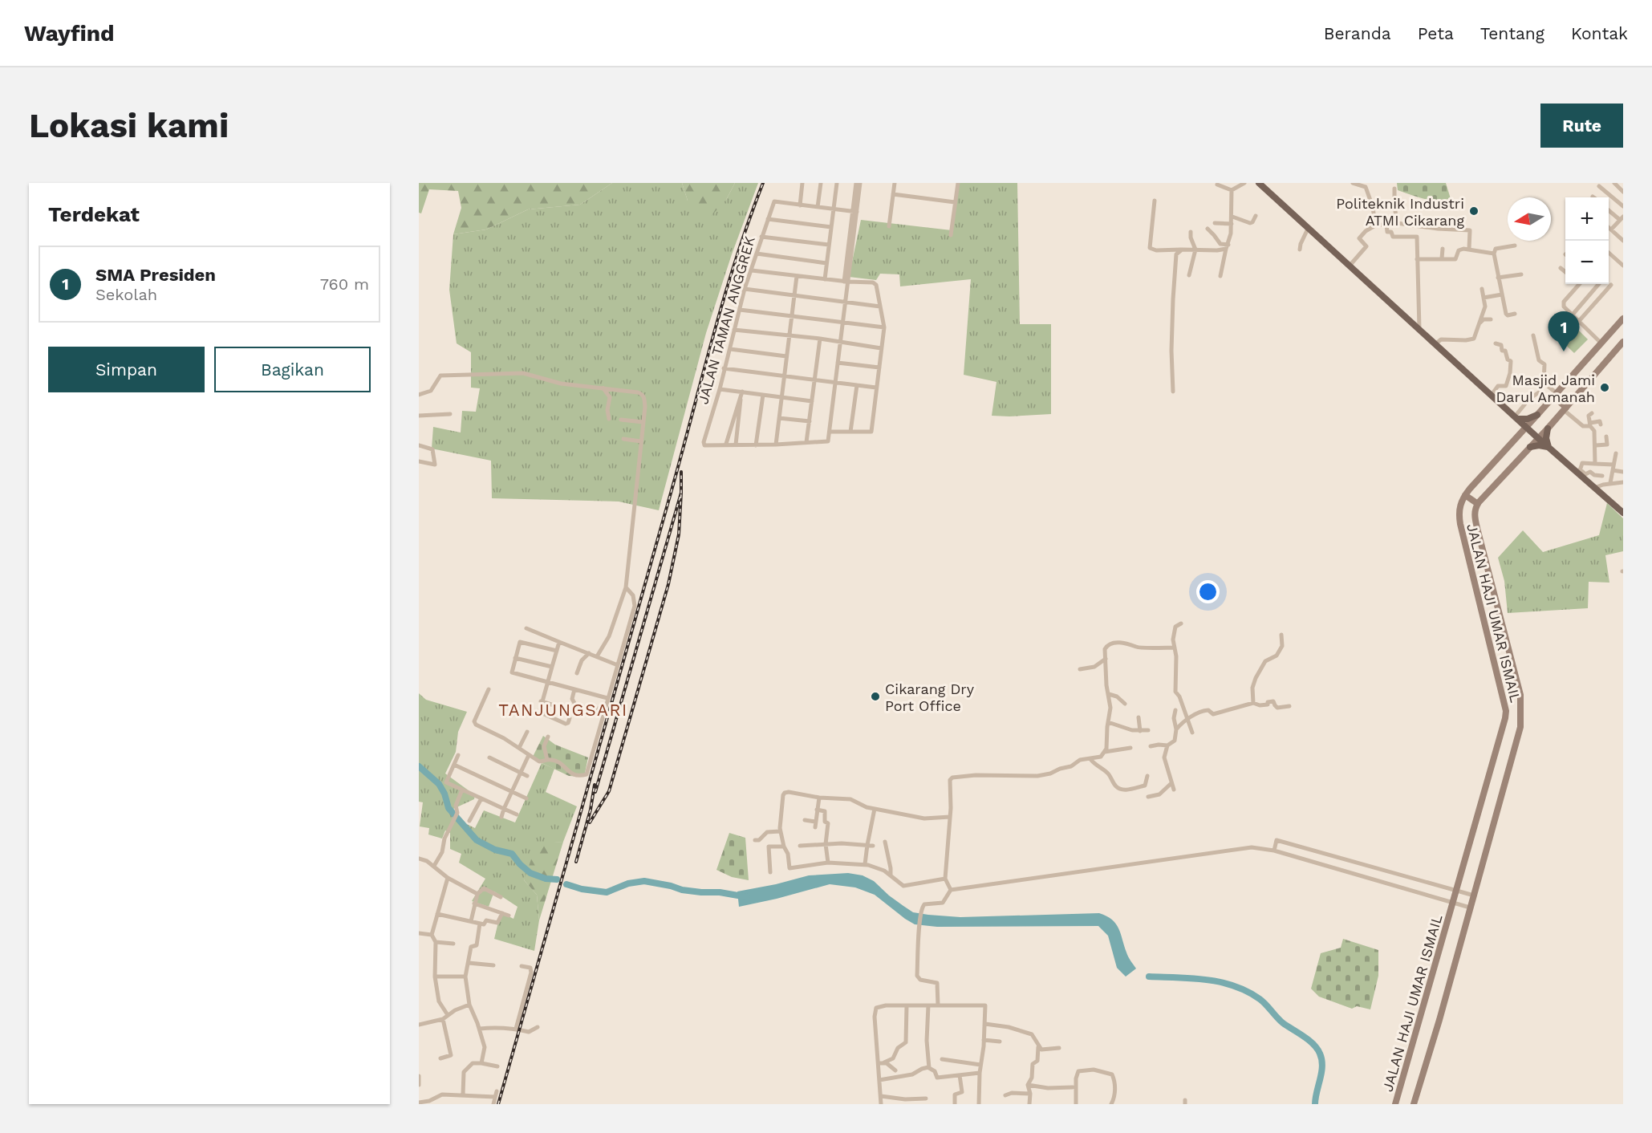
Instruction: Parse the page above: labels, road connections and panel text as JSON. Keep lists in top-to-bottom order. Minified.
{"streets":{"main road":["JALAN HAJI UMAR ISMAIL"],"street":["JALAN TAMAN ANGGREK"]},"districts":["TANJUNGSARI"],"places":["Politeknik Industri ATMI Cikarang","Masjid Jami Darul Amanah","Cikarang Dry Port Office"],"north":"left","page":{"header":"Wayfind","nav":["Beranda","Peta","Tentang","Kontak"],"buttons":["Rute",["Simpan","Bagikan"]],"title":"Lokasi kami","heading":"Terdekat","map_buttons":["+","−"],"list":[{"mark":"1","name":"SMA Presiden","note":"Sekolah","value":"760 m"}],"pins":"1"}}
